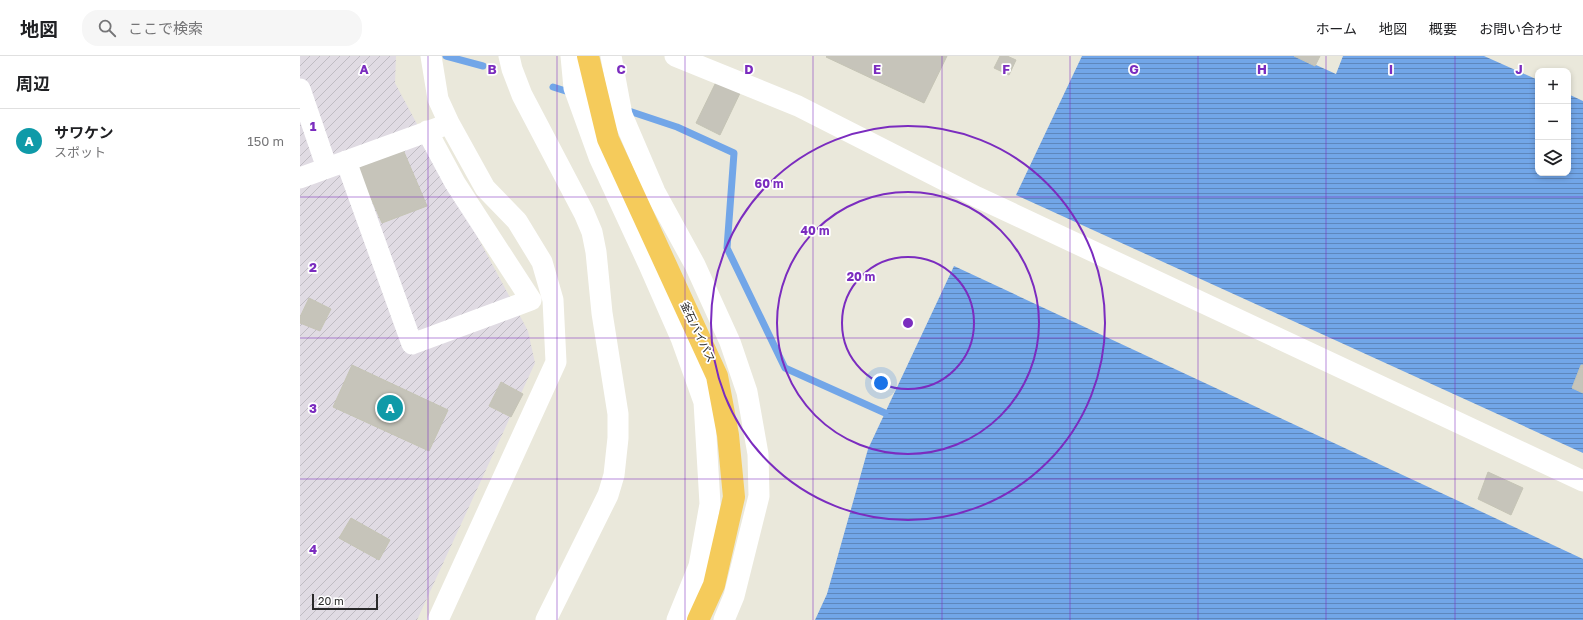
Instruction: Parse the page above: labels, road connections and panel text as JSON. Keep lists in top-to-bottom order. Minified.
{"streets":{"highway":["釜石バイパス"]},"scale_bar":"20 m","page":{"header":"地図","search":"ここで検索","nav":["ホーム","地図","概要","お問い合わせ"],"heading":"周辺","map_buttons":["+","−"],"list":[{"mark":"A","name":"サワケン","note":"スポット","value":"150 m"}],"pins":"A","scale":"20 m"},"grid":{"columns":["A","B","C","D","E","F","G","H","I","J"],"rows":["1","2","3","4"]},"rings":["60 m","40 m","20 m"]}
